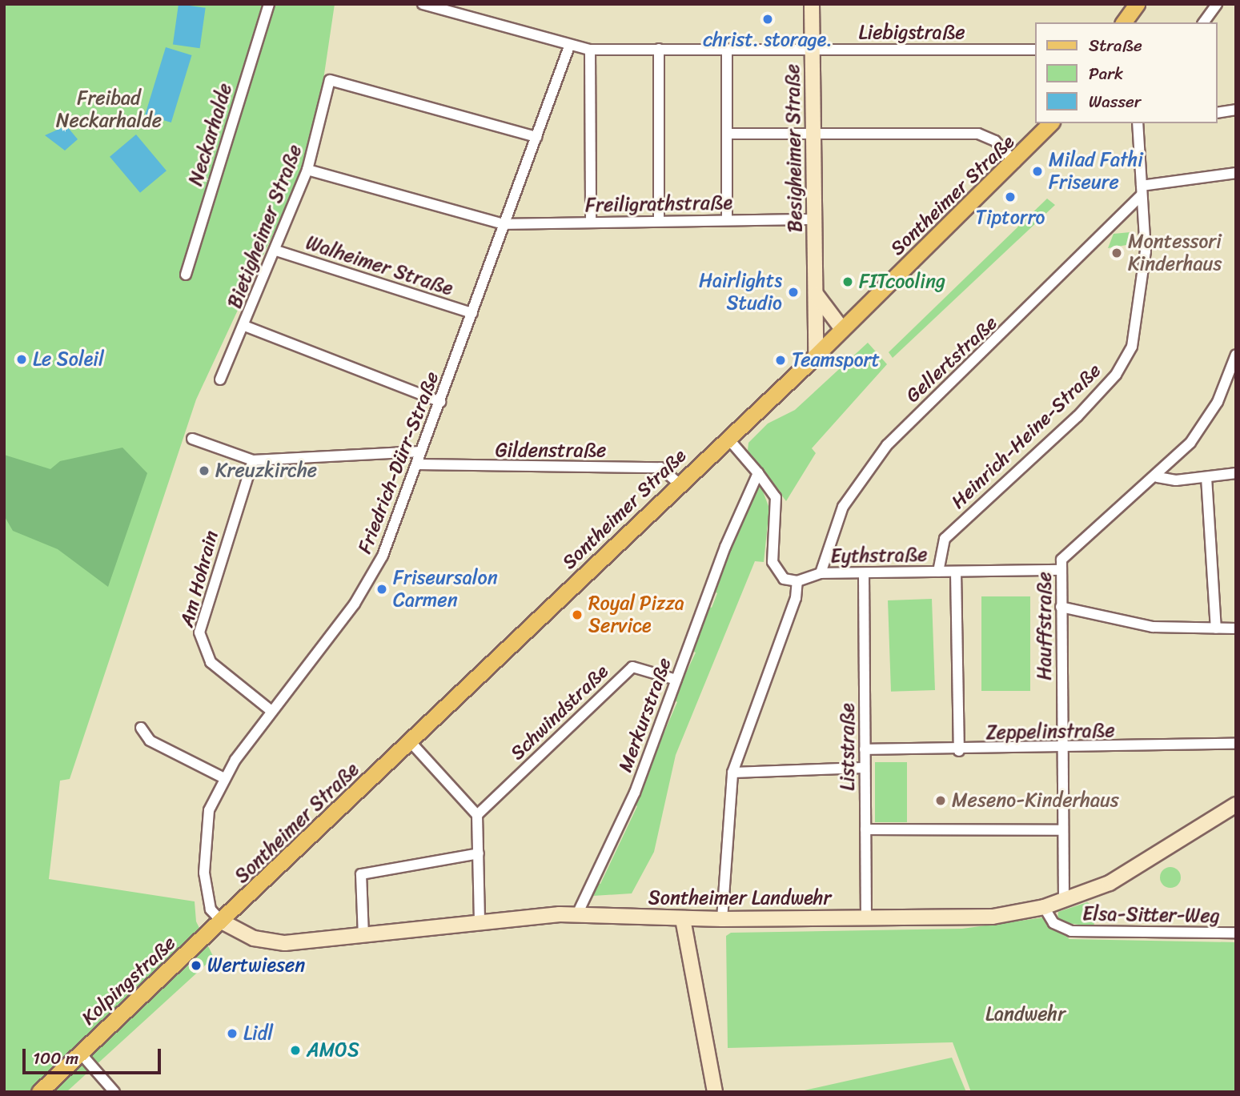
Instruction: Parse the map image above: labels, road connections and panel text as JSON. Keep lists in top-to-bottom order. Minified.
{"streets":{"main road":["Sontheimer Straße","Kolpingstraße"],"street":["Liebigstraße","Neckarhalde","Besigheimer Straße","Freiligrathstraße","Bietigheimer Straße","Walheimer Straße","Gellertstraße","Heinrich-Heine-Straße","Gildenstraße","Friedrich-Dürr-Straße","Eythstraße","Am Hohrain","Hauffstraße","Schwindstraße","Merkurstraße","Zeppelinstraße","Liststraße","Sontheimer Landwehr","Elsa-Sitter-Weg"]},"crossings":[["Liebigstraße","Besigheimer Straße"],["Liebigstraße","Friedrich-Dürr-Straße"],["Besigheimer Straße","Sontheimer Straße"],["Besigheimer Straße","Freiligrathstraße"],["Sontheimer Straße","Gildenstraße"],["Sontheimer Straße","Friedrich-Dürr-Straße"],["Sontheimer Straße","Sontheimer Landwehr"],["Sontheimer Straße","Kolpingstraße"],["Freiligrathstraße","Bietigheimer Straße"],["Freiligrathstraße","Friedrich-Dürr-Straße"],["Bietigheimer Straße","Walheimer Straße"],["Bietigheimer Straße","Friedrich-Dürr-Straße"],["Walheimer Straße","Friedrich-Dürr-Straße"],["Gellertstraße","Heinrich-Heine-Straße"],["Gellertstraße","Eythstraße"],["Heinrich-Heine-Straße","Eythstraße"],["Gildenstraße","Friedrich-Dürr-Straße"],["Friedrich-Dürr-Straße","Am Hohrain"],["Friedrich-Dürr-Straße","Sontheimer Landwehr"],["Friedrich-Dürr-Straße","Kolpingstraße"],["Eythstraße","Hauffstraße"],["Eythstraße","Liststraße"],["Hauffstraße","Zeppelinstraße"],["Hauffstraße","Sontheimer Landwehr"],["Schwindstraße","Merkurstraße"],["Merkurstraße","Sontheimer Landwehr"],["Zeppelinstraße","Liststraße"],["Liststraße","Sontheimer Landwehr"],["Sontheimer Landwehr","Elsa-Sitter-Weg"],["Sontheimer Landwehr","Kolpingstraße"]],"parks":["Freibad Neckarhalde","Landwehr"],"places":["christ. storage.","Milad Fathi Friseure","Tiptorro","Montessori Kinderhaus","FITcooling","Hairlights Studio","Le Soleil","Teamsport","Kreuzkirche","Friseursalon Carmen","Royal Pizza Service","Meseno-Kinderhaus","Wertwiesen","Lidl","AMOS"],"legend":["Straße","Park","Wasser"],"scale_bar":"100 m"}
